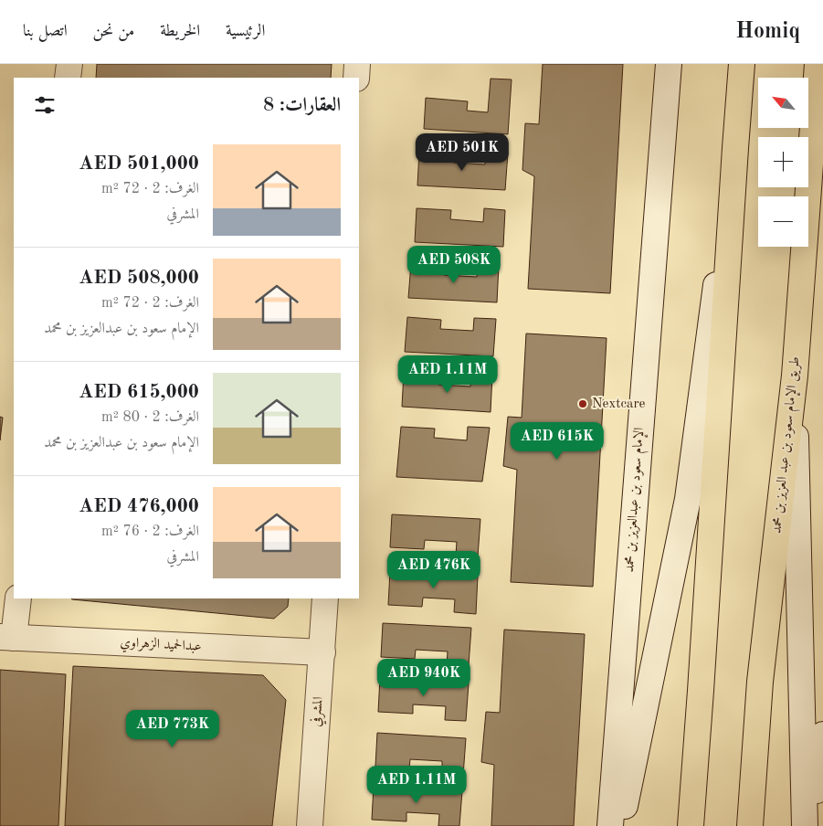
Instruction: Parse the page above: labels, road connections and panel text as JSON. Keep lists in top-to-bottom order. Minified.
{"streets":{"main road":["طريق الإمام سعود بن عبد العزيز بن محمد","الإمام سعود بن عبدالعزيز بن محمد","عبدالحميد الزهراوي","المشرفي"]},"crossings":[["عبدالحميد الزهراوي","المشرفي"]],"places":["Nextcare"],"north":"top left","page":{"header":"Homiq","nav":["الرئيسية","الخريطة","من نحن","اتصل بنا"],"map_buttons":["+","−"],"heading":"العقارات: 8","list":[{"name":"AED 501,000","note":"الغرف: 2 · 72 m² · المشرفي"},{"name":"AED 508,000","note":"الغرف: 2 · 72 m² · الإمام سعود بن عبدالعزيز بن محمد"},{"name":"AED 615,000","note":"الغرف: 2 · 80 m² · الإمام سعود بن عبدالعزيز بن محمد"},{"name":"AED 476,000","note":"الغرف: 2 · 76 m² · المشرفي"}],"price":["AED 501K","AED 508K","AED 1.11M","AED 615K","AED 476K","AED 940K","AED 773K","AED 1.11M"]}}
